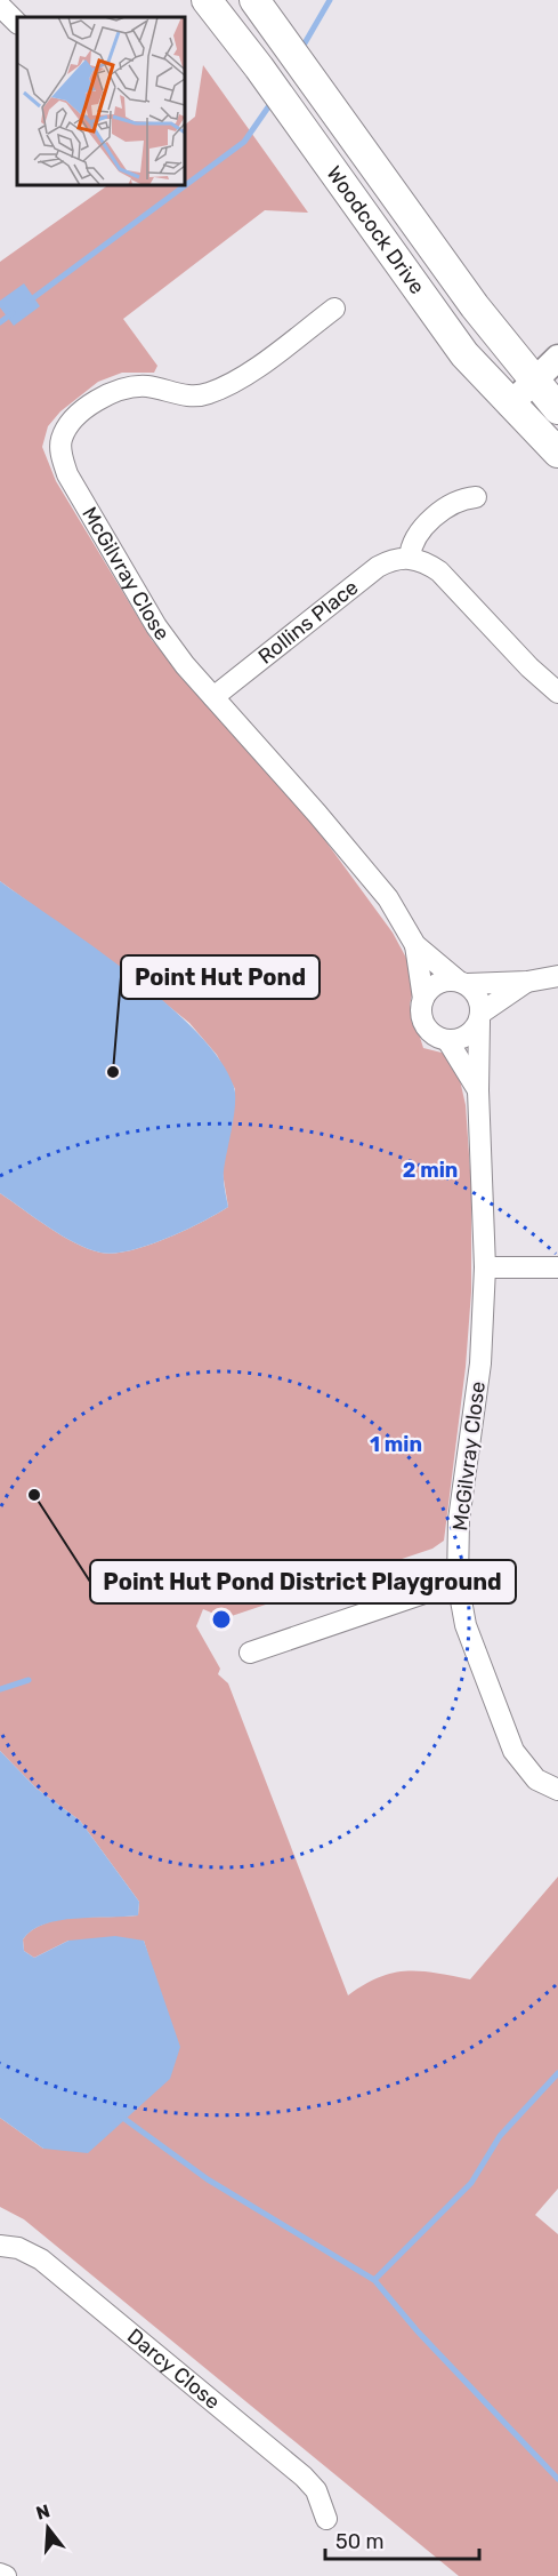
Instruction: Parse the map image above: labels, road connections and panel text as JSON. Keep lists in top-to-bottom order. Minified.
{"streets":{"main road":["Woodcock Drive"],"street":["McGilvray Close","Rollins Place","Darcy Close"]},"crossings":[["McGilvray Close","Rollins Place"]],"places":["Point Hut Pond","Point Hut Pond District Playground"],"scale_bar":"50 m","north":"top","rings":["2 min","1 min"]}
